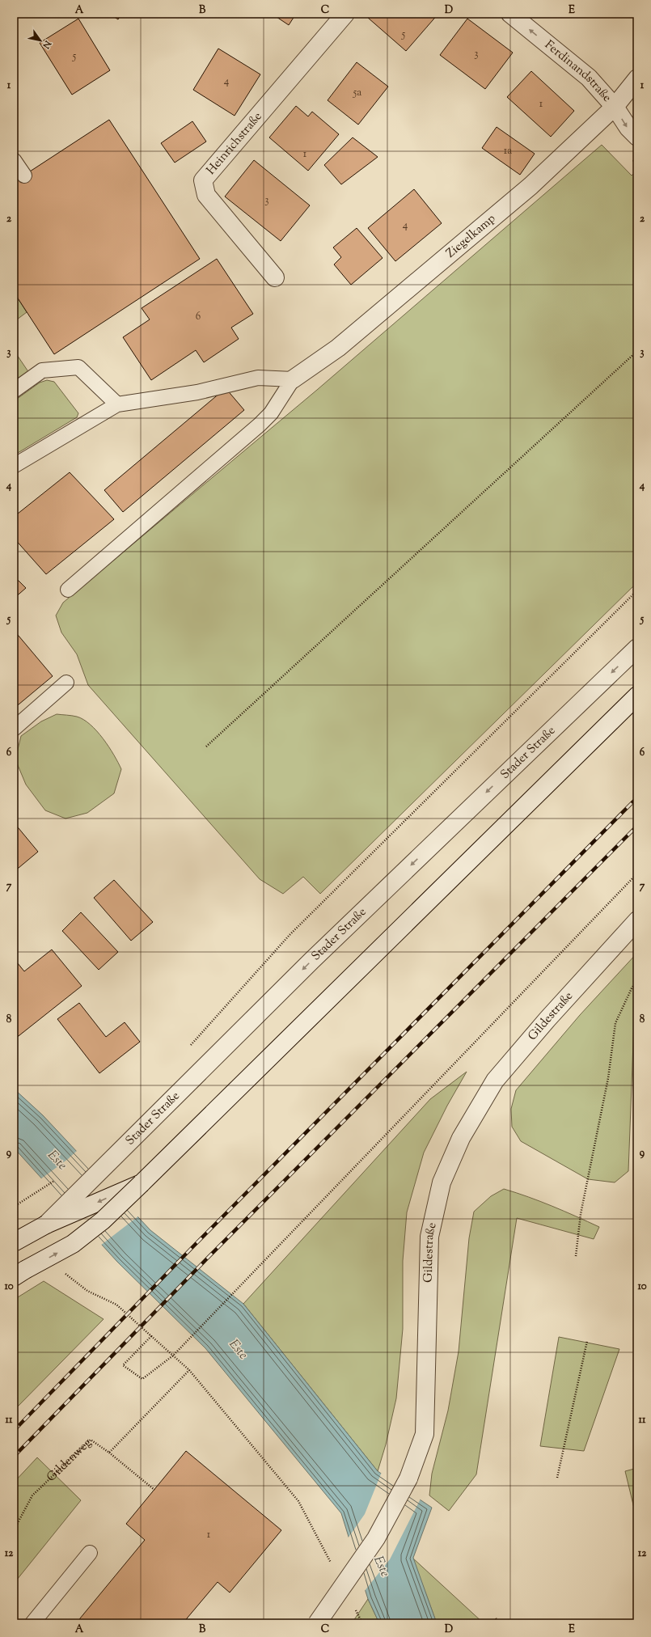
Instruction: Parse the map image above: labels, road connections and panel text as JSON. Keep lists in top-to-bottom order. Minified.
{"streets":{"street":["Ferdinandstraße","Heinrichstraße","Ziegelkamp","Stader Straße","Gildestraße"],"path":["Gildenweg"]},"crossings":[["Ferdinandstraße","Ziegelkamp"]],"water":["Este"],"house_numbers":["5","3","5","4","5a","1","1a","1","3","4","6","1"],"north":"bottom right","grid":{"columns":["A","B","C","D","E"],"rows":["1","2","3","4","5","6","7","8","9","10","11","12"]}}
